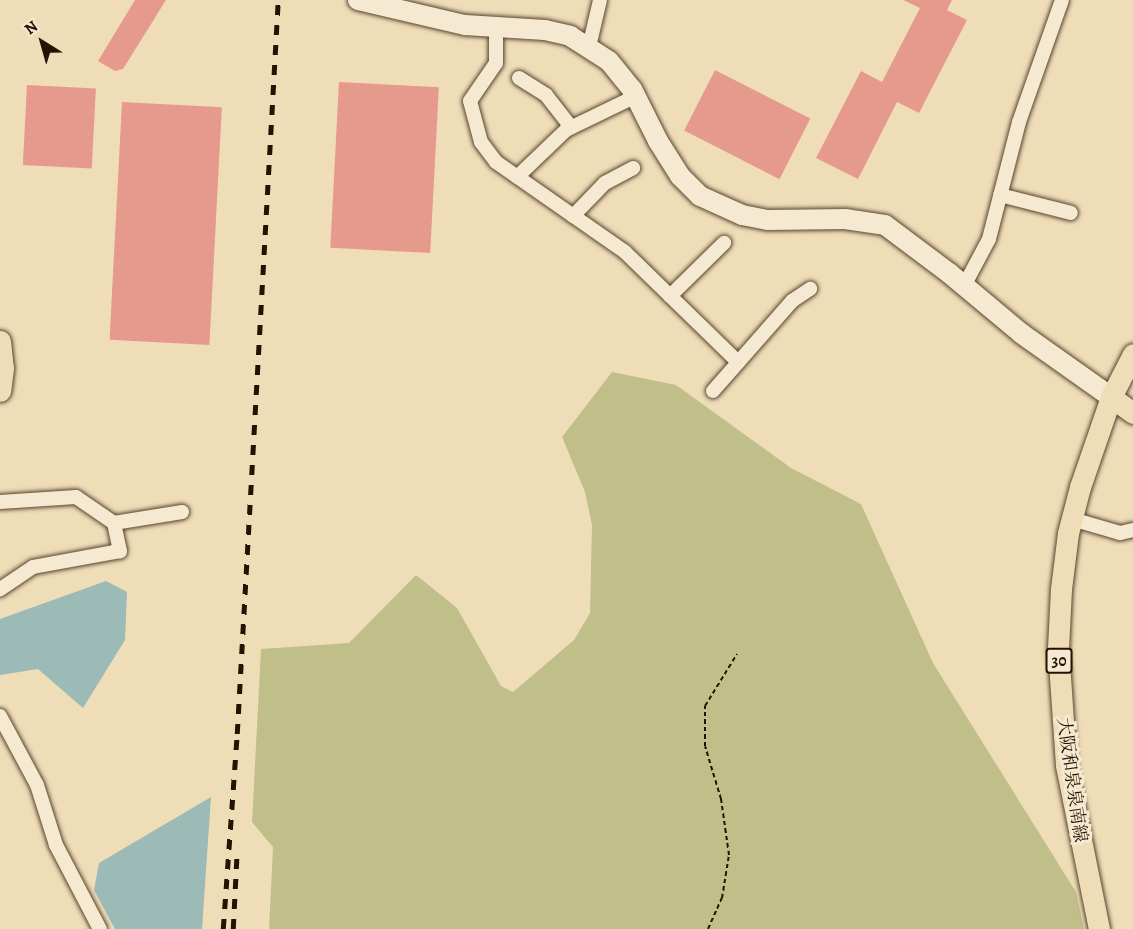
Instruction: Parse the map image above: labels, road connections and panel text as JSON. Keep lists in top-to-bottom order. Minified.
{"streets":{"main road":["30","大阪和泉泉南線"]},"north":"top left"}
